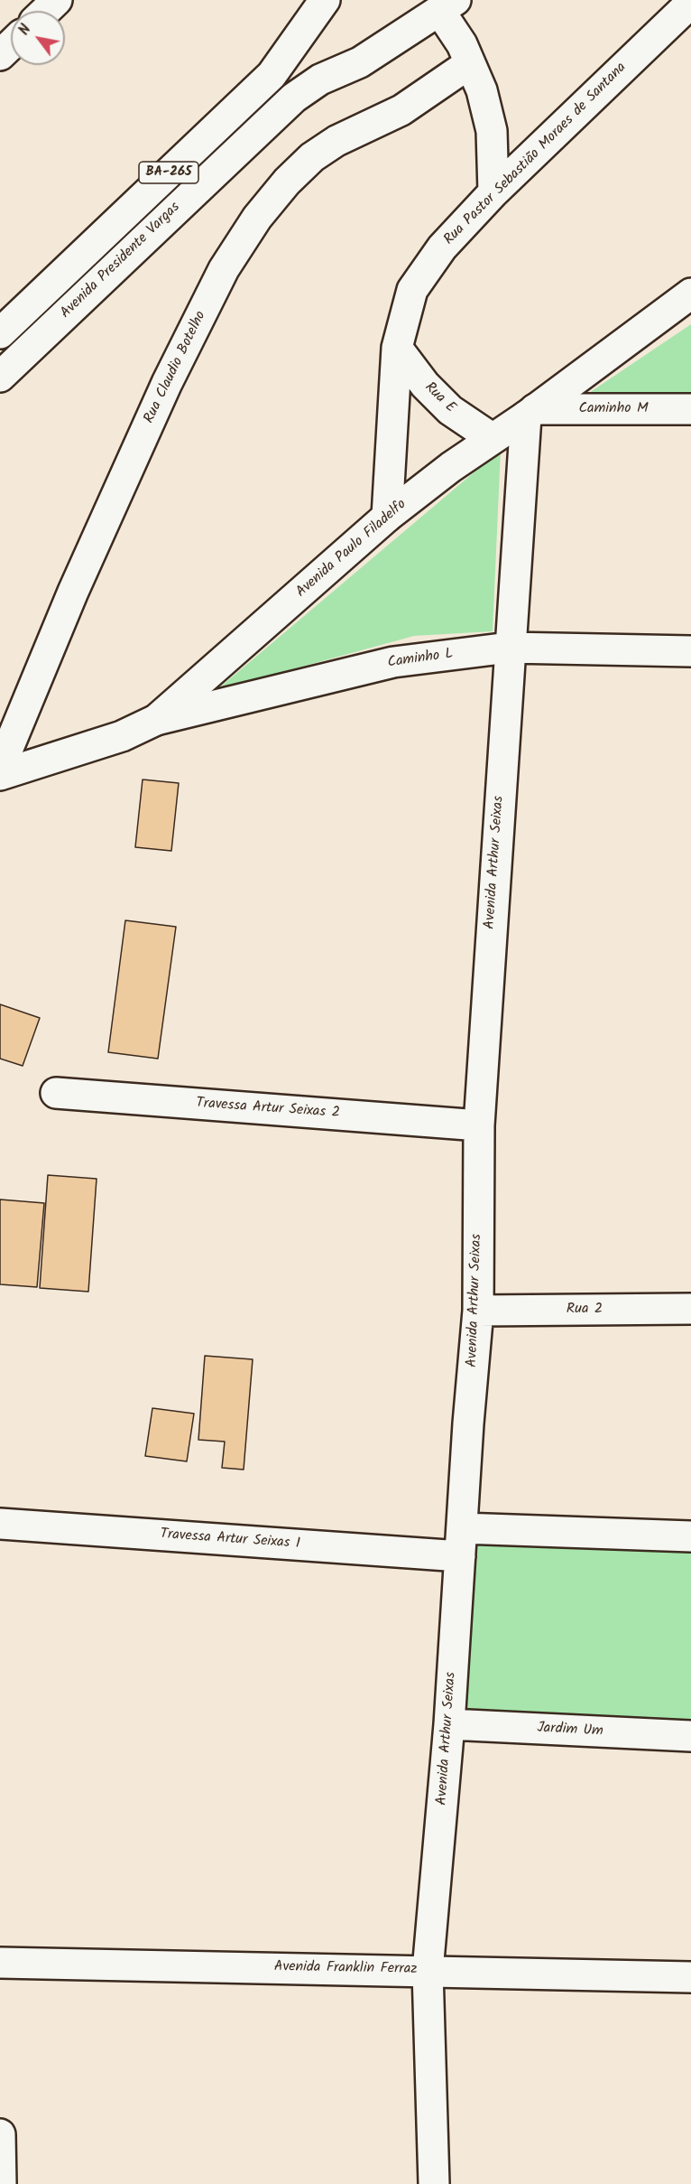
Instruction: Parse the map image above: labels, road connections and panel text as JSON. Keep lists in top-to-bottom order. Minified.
{"streets":{"street":["Rua Pastor Sebastião Moraes de Santana","BA-265","Avenida Presidente Vargas","Rua Claudio Botelho","Rua E","Caminho M","Avenida Paulo Filadelfo","Caminho L","Avenida Arthur Seixas","Travessa Artur Seixas 2","Rua 2","Travessa Artur Seixas 1","Jardim Um","Avenida Franklin Ferraz"]},"crossings":[["Rua Pastor Sebastião Moraes de Santana","Rua E"],["Rua Pastor Sebastião Moraes de Santana","Avenida Paulo Filadelfo"],["Rua E","Avenida Paulo Filadelfo"],["Caminho M","Avenida Paulo Filadelfo"],["Caminho M","Avenida Arthur Seixas"],["Avenida Paulo Filadelfo","Caminho L"],["Avenida Paulo Filadelfo","Avenida Arthur Seixas"],["Caminho L","Avenida Arthur Seixas"],["Avenida Arthur Seixas","Travessa Artur Seixas 2"],["Avenida Arthur Seixas","Rua 2"],["Avenida Arthur Seixas","Travessa Artur Seixas 1"],["Avenida Arthur Seixas","Jardim Um"],["Avenida Arthur Seixas","Avenida Franklin Ferraz"]],"north":"top left"}
